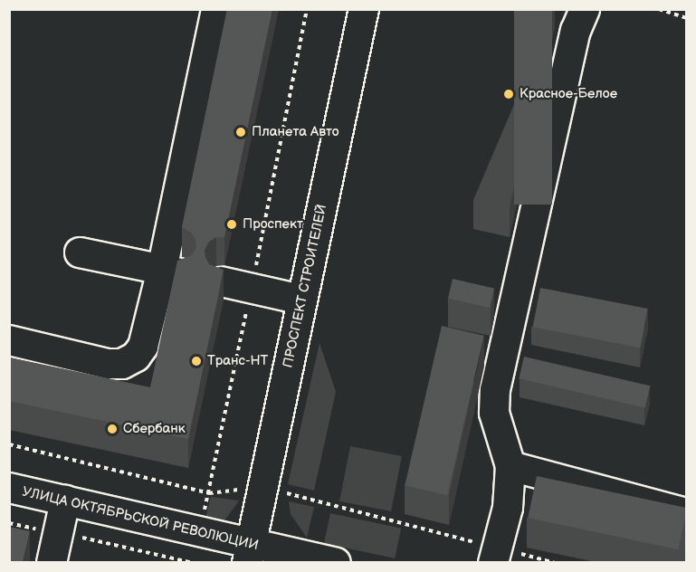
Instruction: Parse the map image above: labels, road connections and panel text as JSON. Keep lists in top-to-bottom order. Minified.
{"streets":{"street":["ПРОСПЕКТ СТРОИТЕЛЕЙ","УЛИЦА ОКТЯБРЬСКОЙ РЕВОЛЮЦИИ"]},"crossings":[["ПРОСПЕКТ СТРОИТЕЛЕЙ","УЛИЦА ОКТЯБРЬСКОЙ РЕВОЛЮЦИИ"]],"places":["Красное-Белое","Планета Авто","Проспект","Транс-НТ","Сбербанк"]}
